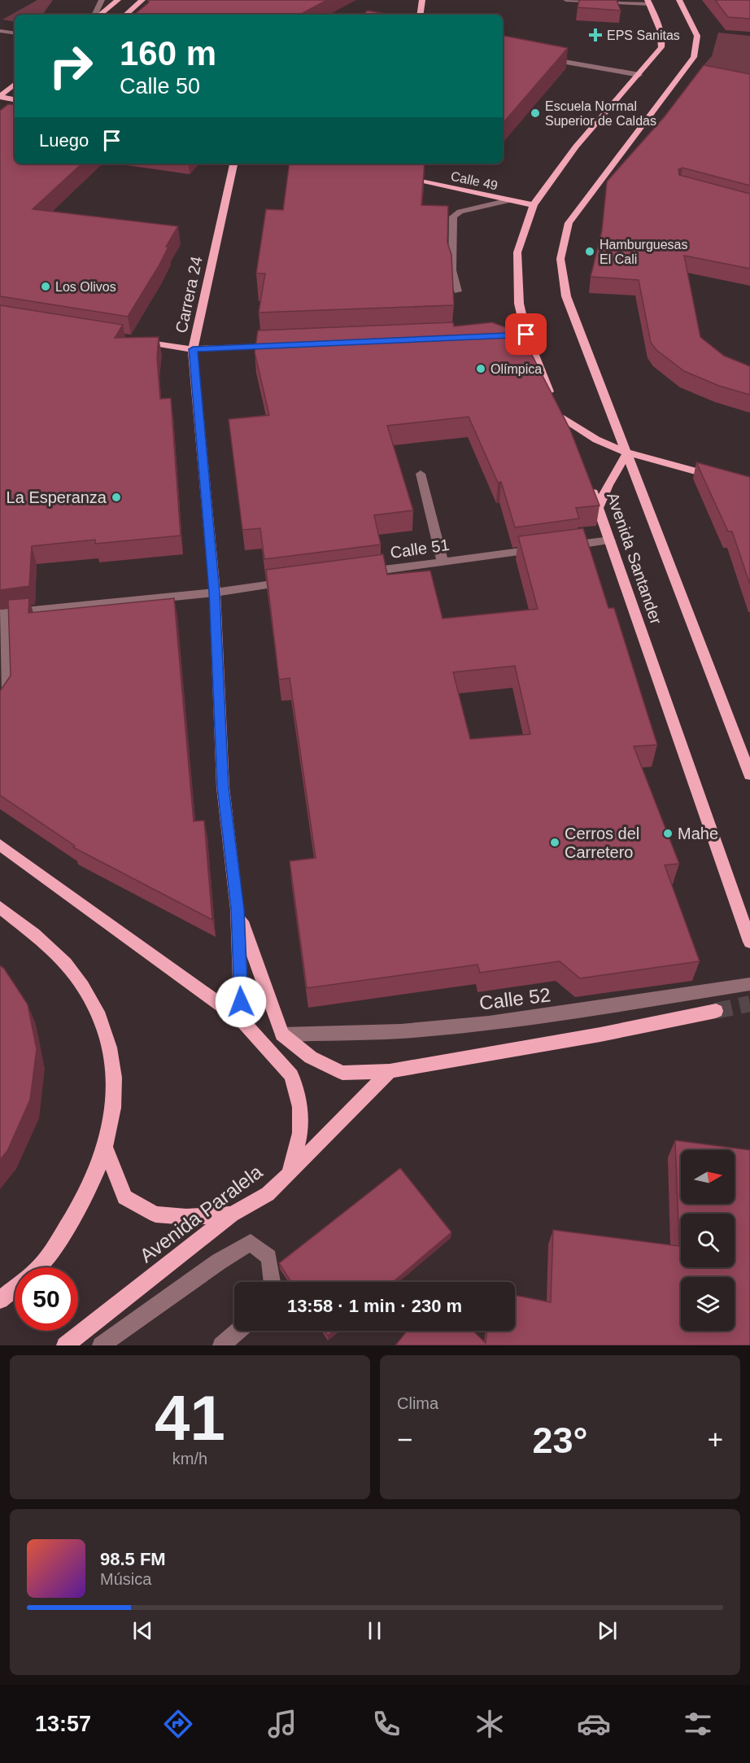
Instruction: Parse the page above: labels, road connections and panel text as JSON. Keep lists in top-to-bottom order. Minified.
{"streets":{"main road":["Calle 49","Carrera 24","Avenida Santander","Avenida Paralela"],"street":["Calle 51","Calle 52"]},"crossings":[["Carrera 24","Avenida Paralela"]],"places":{"health":["EPS Sanitas"],"other":["Escuela Normal Superior de Caldas","Hamburguesas El Cali","Los Olivos","Olímpica","La Esperanza","Mahe","Cerros del Carretero"]},"north":"right","page":{"turn":["160 m","Calle 50"],"then":"Luego","limit":"50","trip":"13:58 · 1 min · 230 m","tile":[["41","km/h"],"Clima"],"heat":["−","23°","+"],"song":["98.5 FM","Música"],"tabs":"13:57"}}
